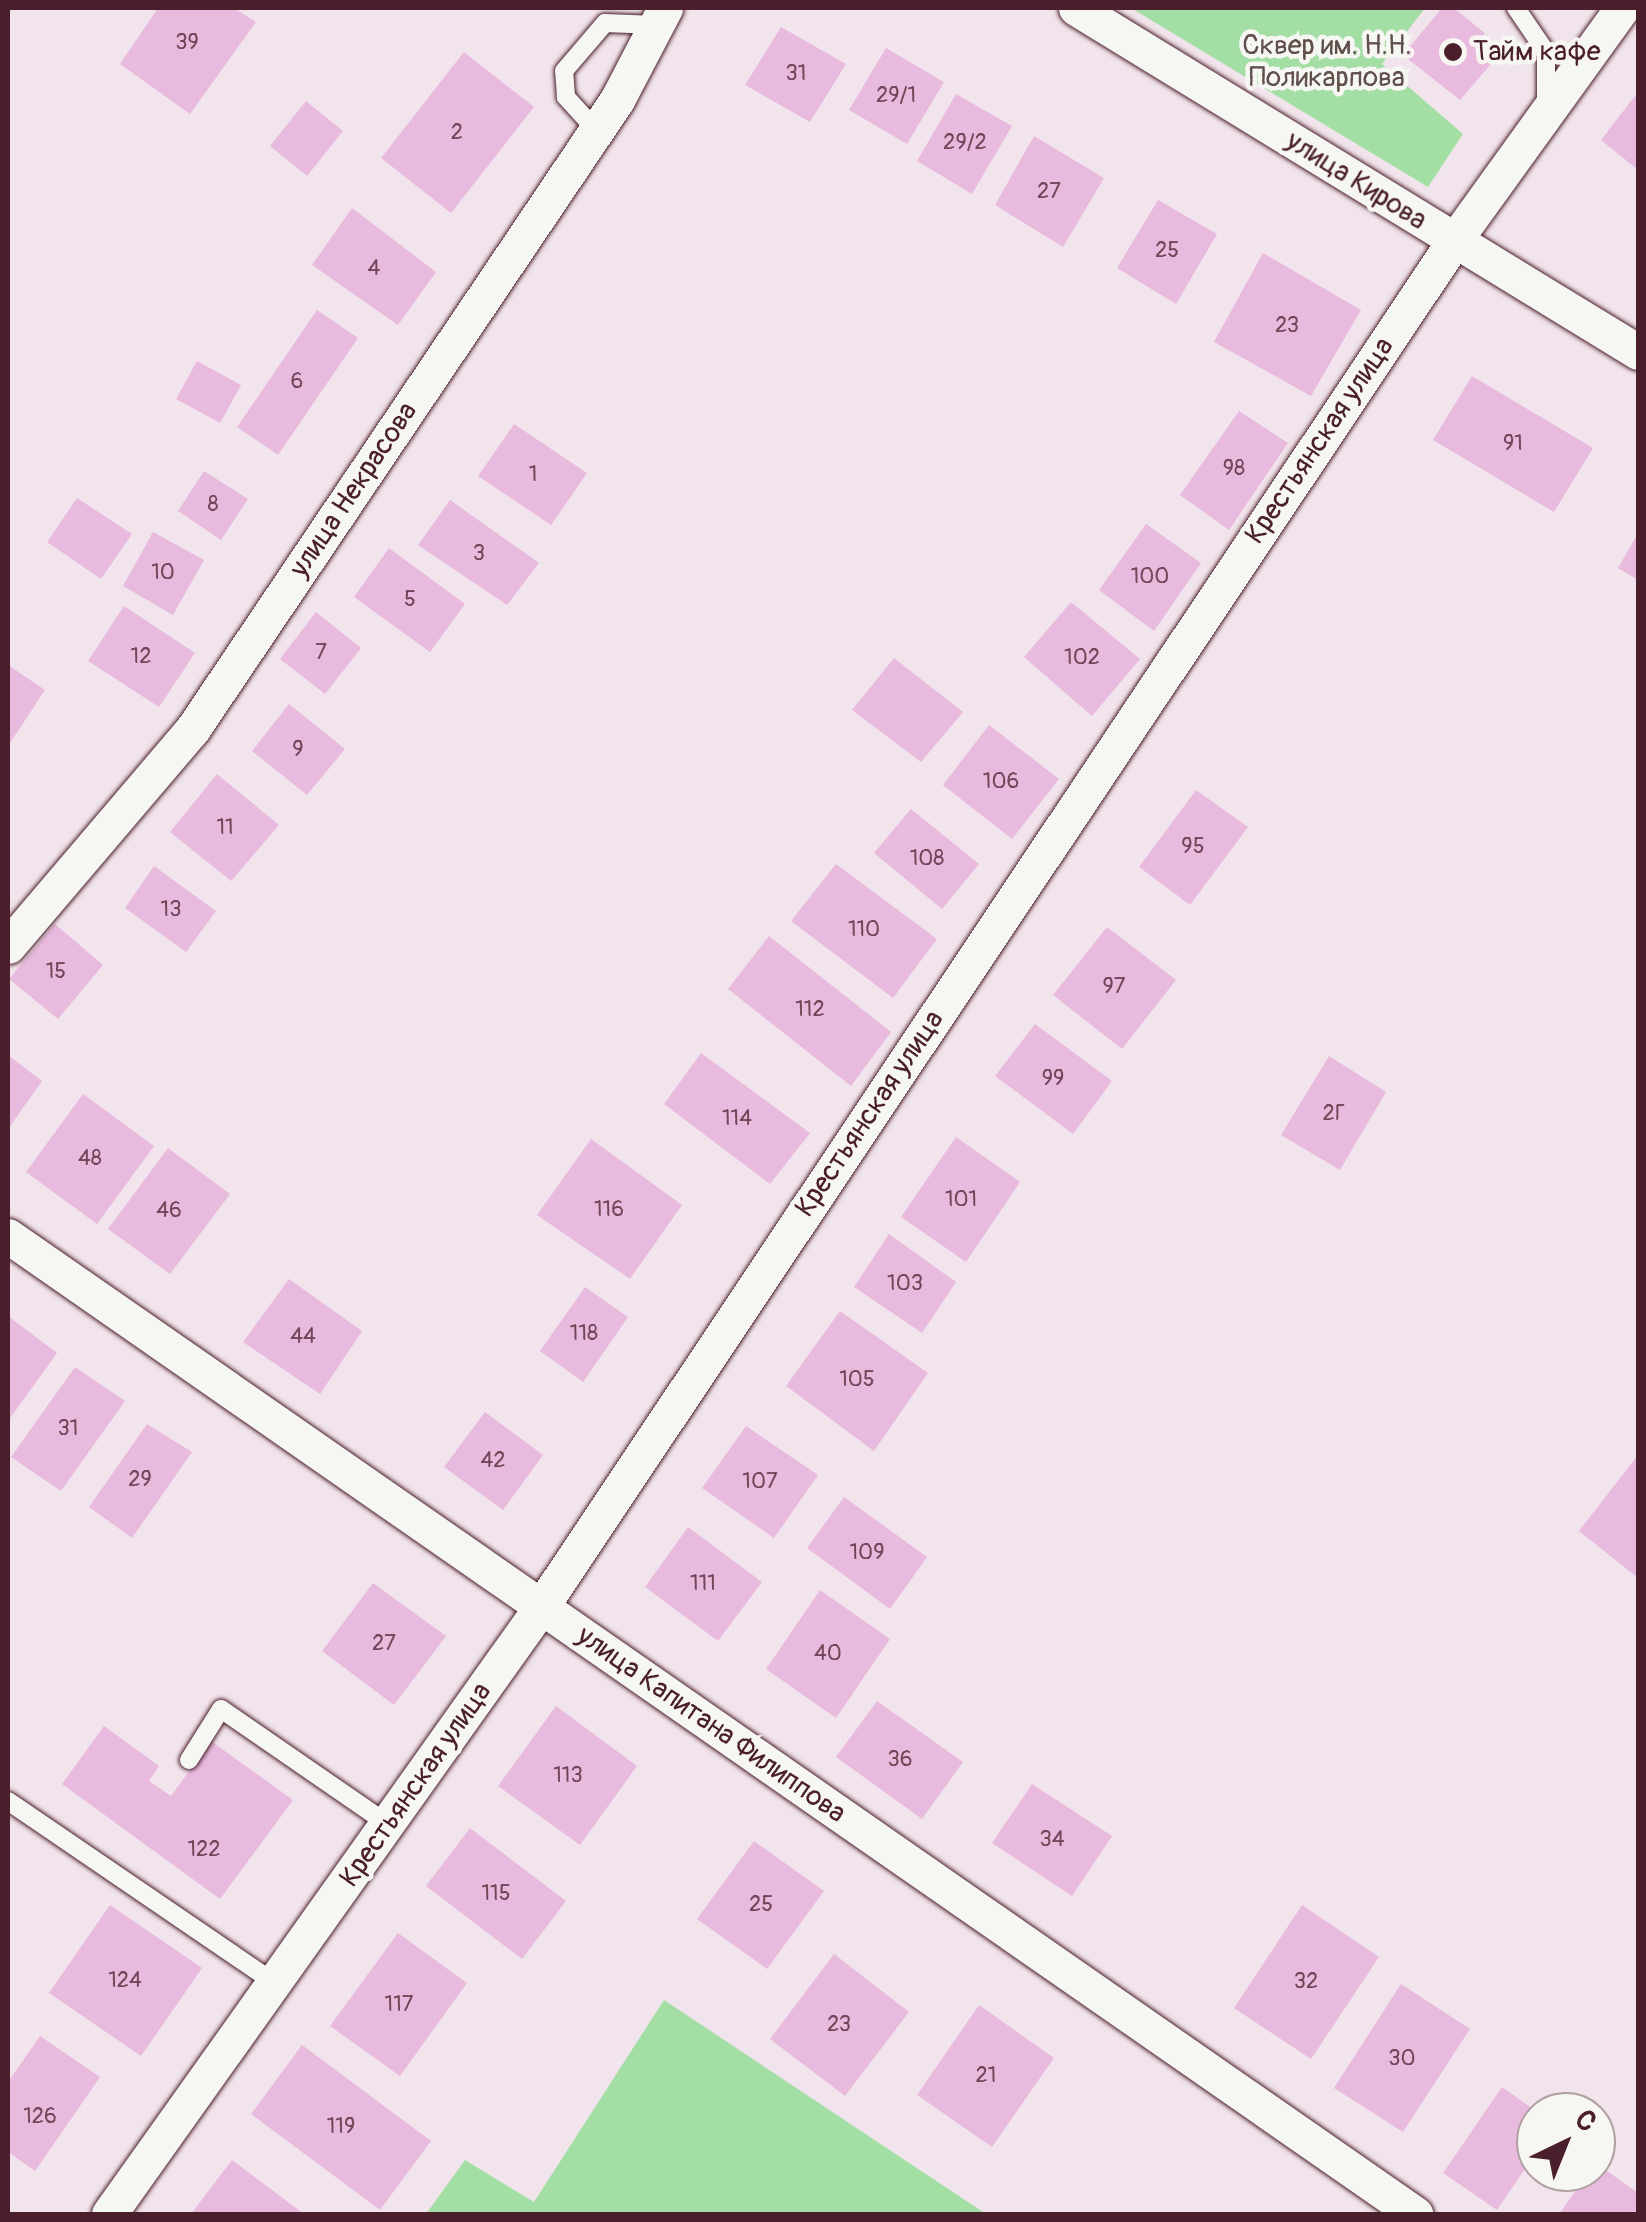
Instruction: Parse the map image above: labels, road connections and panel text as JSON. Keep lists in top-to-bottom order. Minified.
{"streets":{"street":["улица Кирова","Крестьянская улица","улица Некрасова","улица Капитана Филиппова"]},"crossings":[["улица Кирова","Крестьянская улица"],["Крестьянская улица","улица Капитана Филиппова"]],"parks":["Сквер им. Н.Н. Поликарпова"],"places":["Тайм кафе"],"house_numbers":["39","31","29/1","2","29/2","27","25","4","23","6","91","98","1","8","3","10","100","5","7","12","102","9","106","11","95","108","13","110","15","97","112","99","2Г","114","48","101","116","46","103","118","44","105","31","42","29","107","109","111","27","40","36","113","34","122","115","25","124","32","117","23","30","21","126","119"],"north":"top right"}
